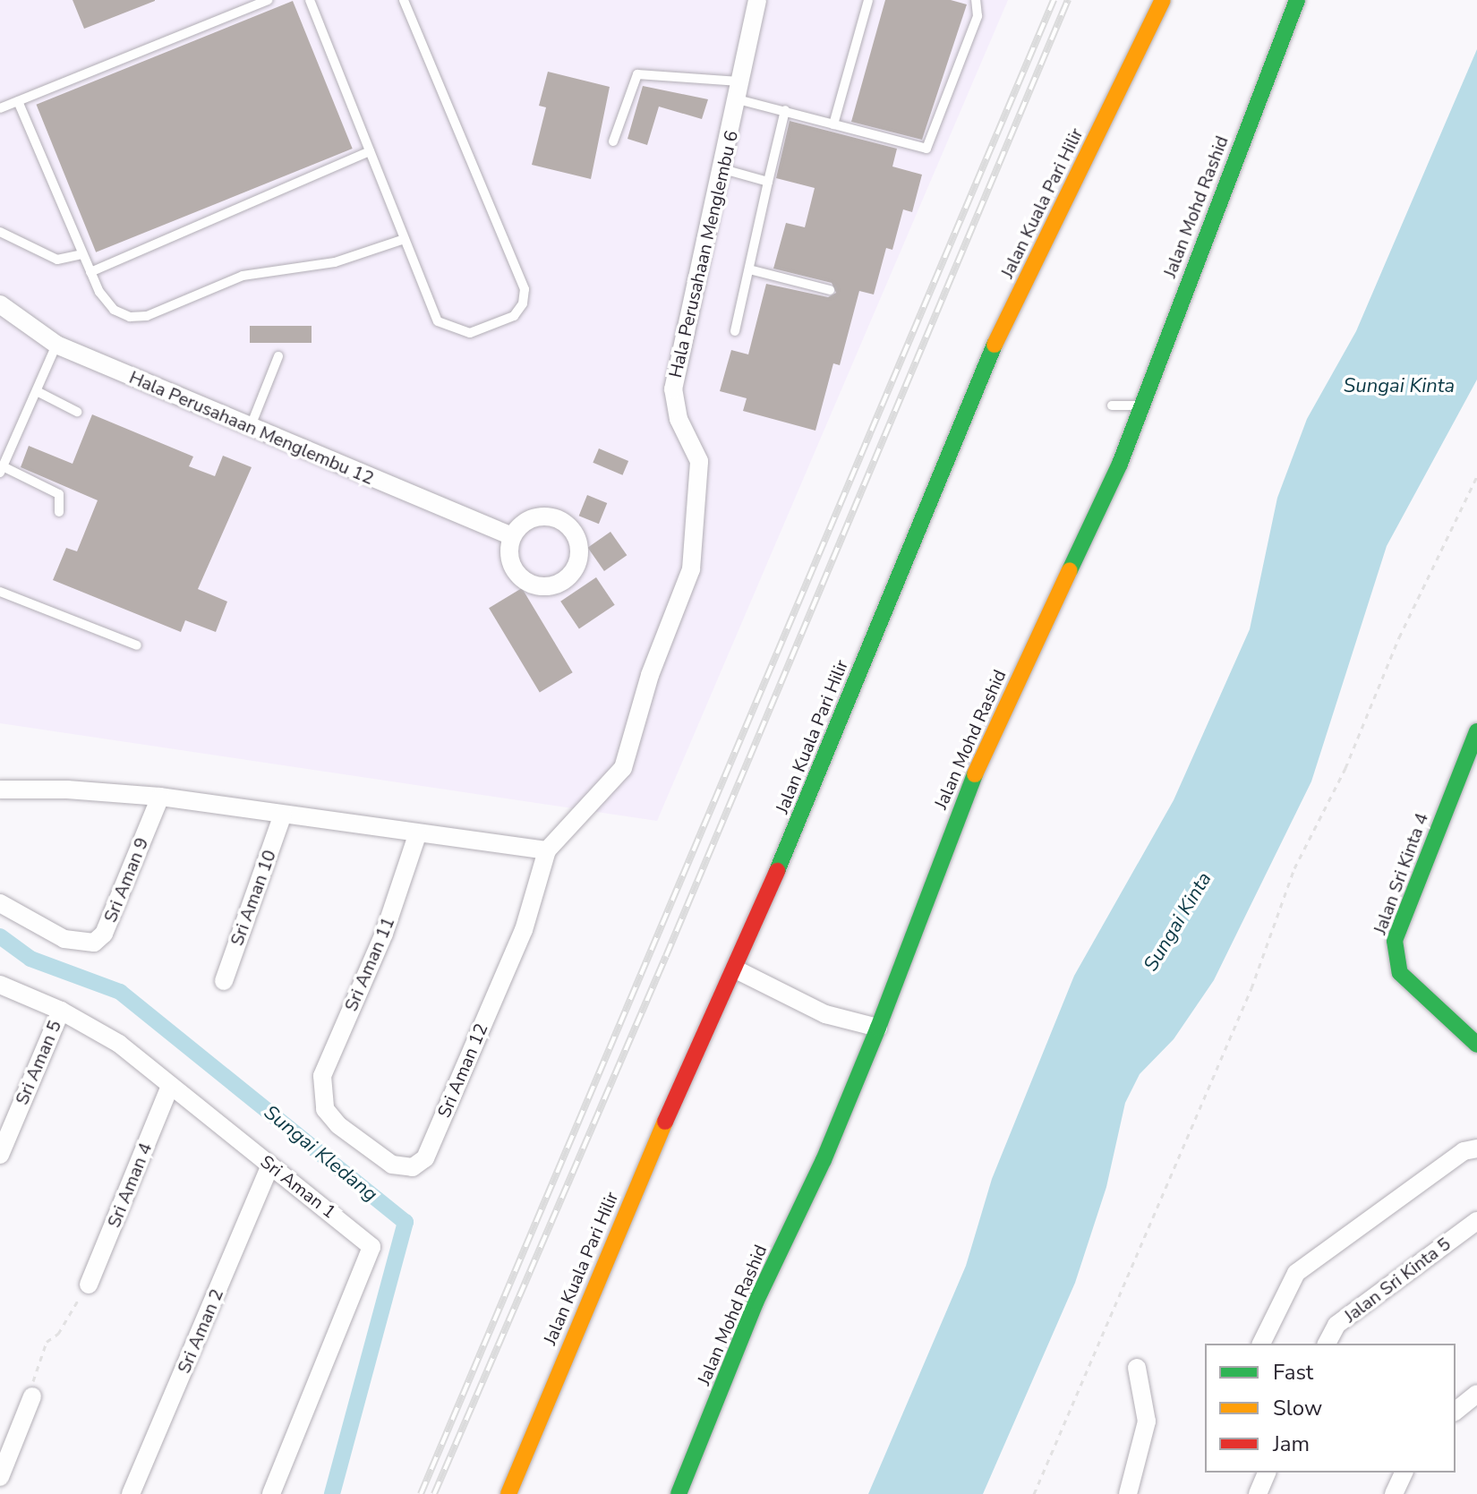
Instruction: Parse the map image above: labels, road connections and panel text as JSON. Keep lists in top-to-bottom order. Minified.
{"streets":{"street":["Jalan Kuala Pari Hilir","Jalan Mohd Rashid","Hala Perusahaan Menglembu 6","Hala Perusahaan Menglembu 12","Jalan Sri Kinta 4","Sri Aman 9","Sri Aman 10","Sri Aman 11","Sri Aman 5","Sri Aman 12","Sri Aman 4","Sri Aman 1","Jalan Sri Kinta 5","Sri Aman 2"]},"crossings":[["Hala Perusahaan Menglembu 6","Sri Aman 12"],["Sri Aman 11","Sri Aman 12"],["Sri Aman 5","Sri Aman 1"],["Sri Aman 4","Sri Aman 1"],["Sri Aman 1","Sri Aman 2"]],"water":["Sungai Kinta","Sungai Kledang"],"legend":["Fast","Slow","Jam"]}
